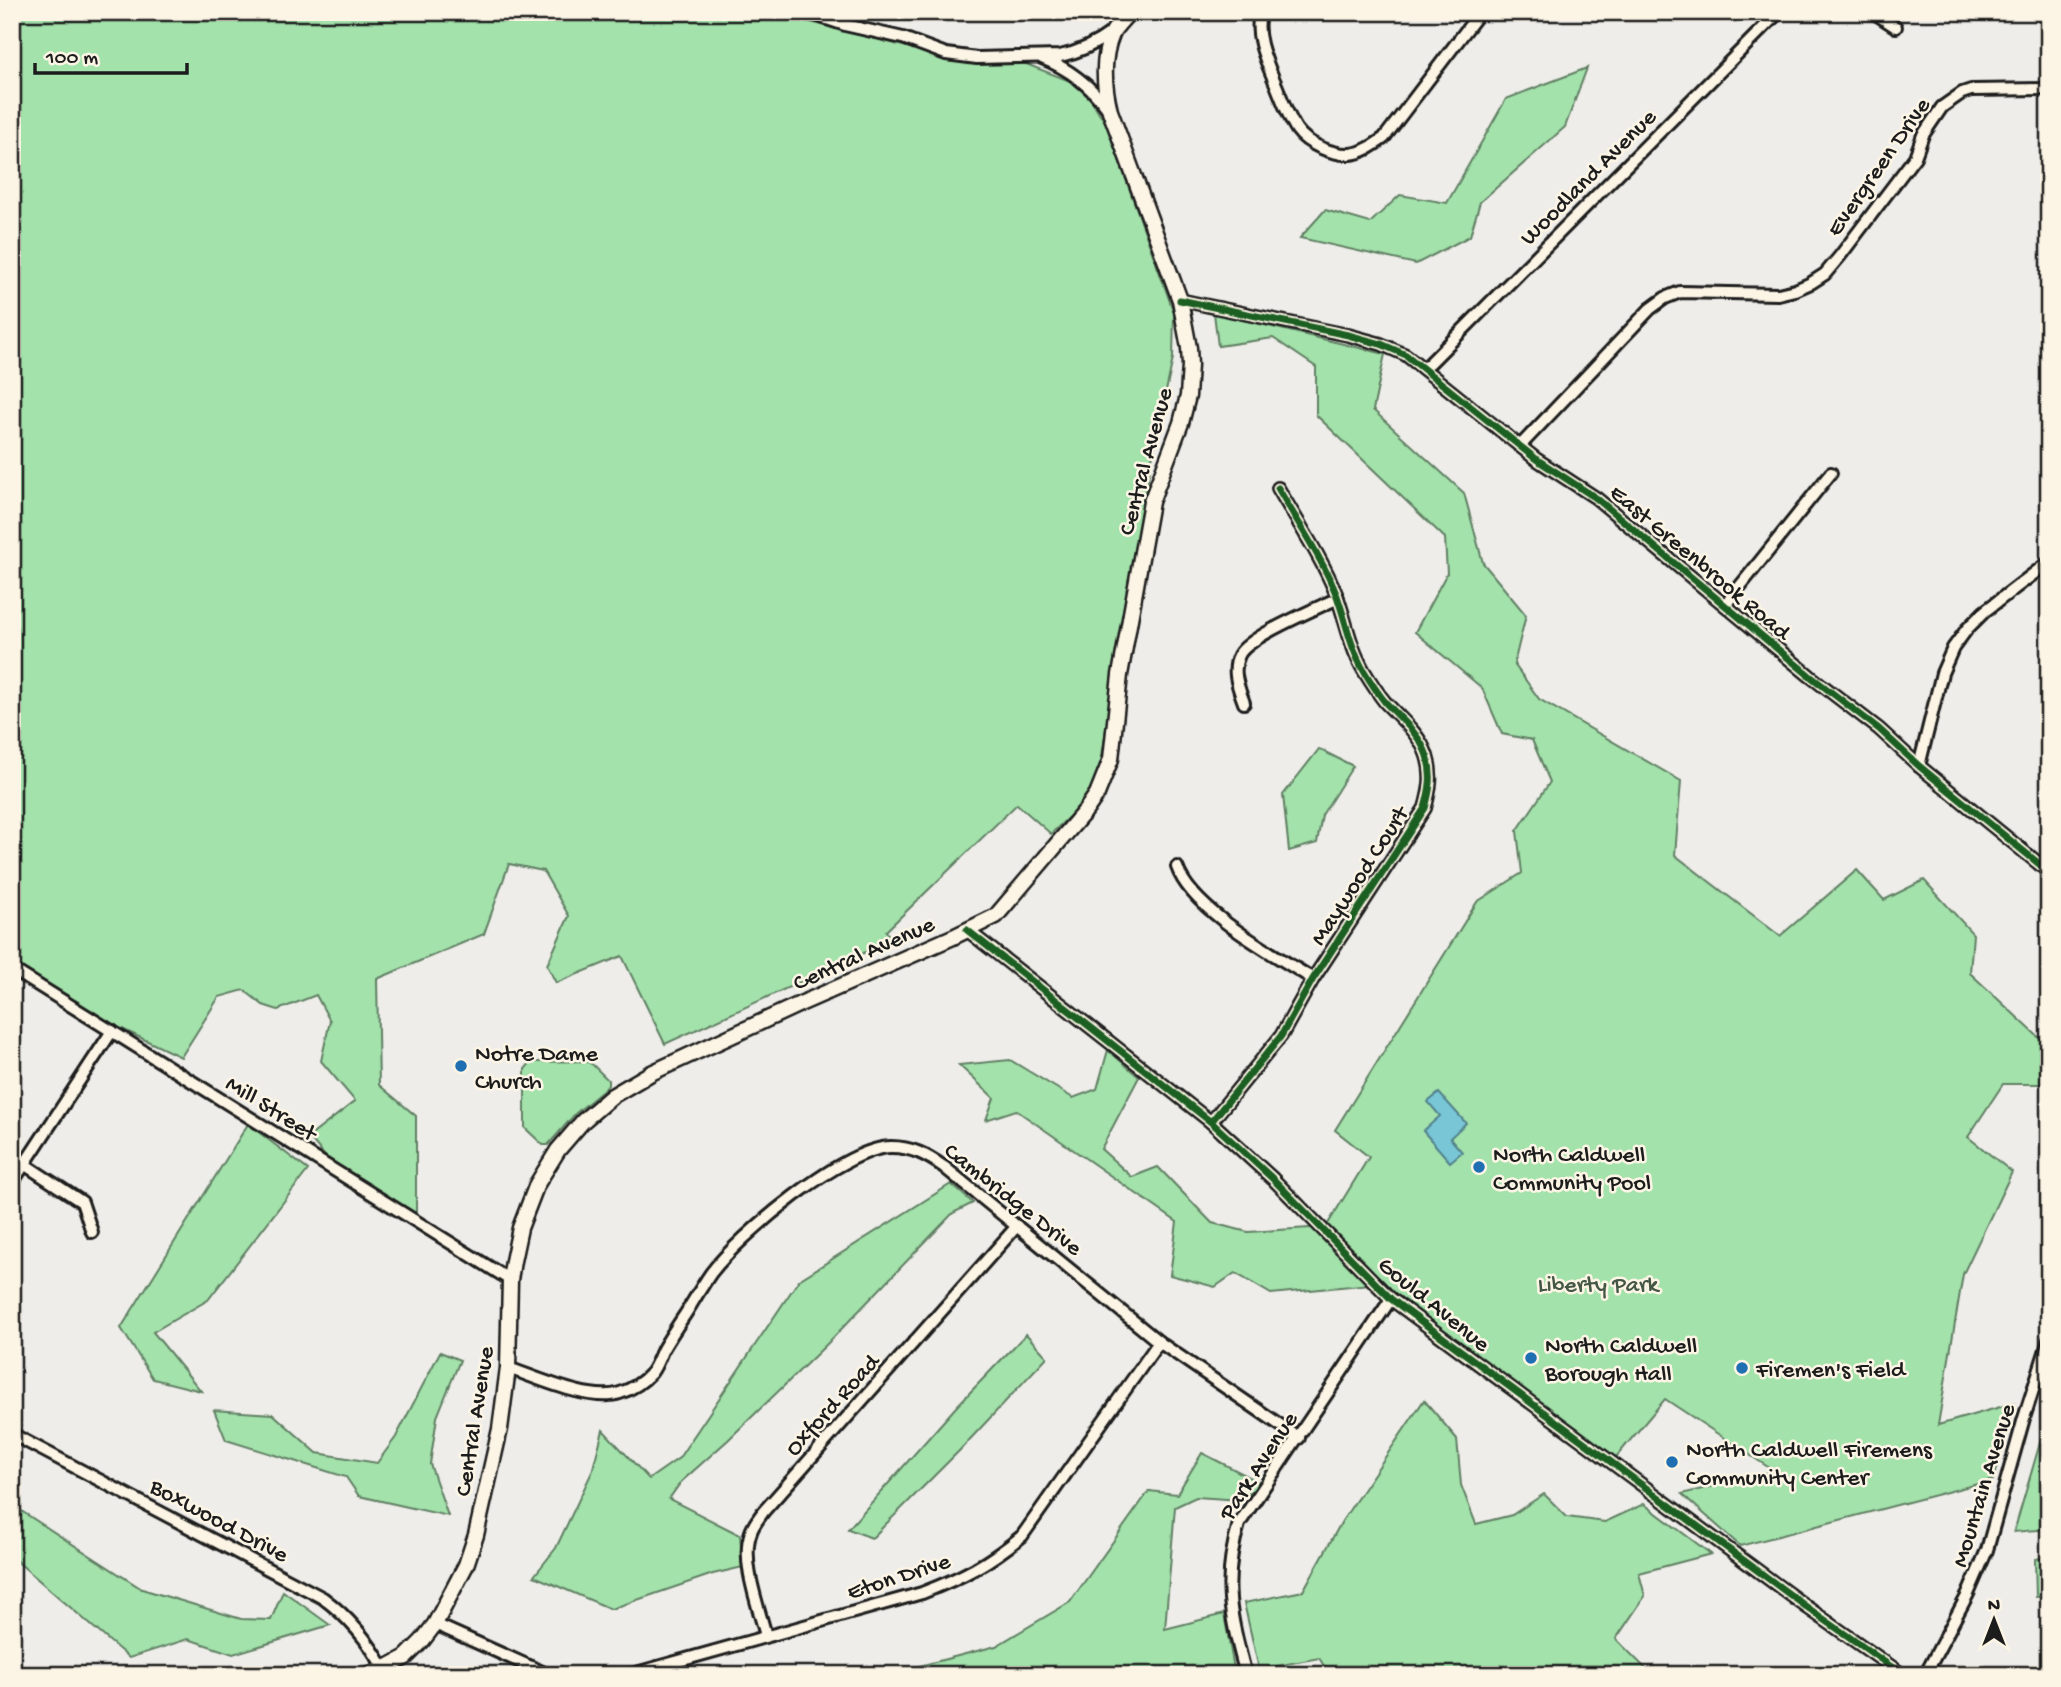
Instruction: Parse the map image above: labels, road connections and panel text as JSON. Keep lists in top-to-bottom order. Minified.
{"streets":{"main road":["Central Avenue"],"street":["Evergreen Drive","Woodland Avenue","East Greenbrook Road","Maywood Court","Mill Street","Cambridge Drive","Gould Avenue","Oxford Road","Park Avenue","Mountain Avenue","Boxwood Drive","Eton Drive"]},"crossings":[["Evergreen Drive","East Greenbrook Road"],["Woodland Avenue","East Greenbrook Road"],["Central Avenue","East Greenbrook Road"],["Central Avenue","Mill Street"],["Central Avenue","Cambridge Drive"],["Central Avenue","Gould Avenue"],["Central Avenue","Boxwood Drive"],["Maywood Court","Gould Avenue"],["Cambridge Drive","Oxford Road"],["Cambridge Drive","Park Avenue"],["Cambridge Drive","Eton Drive"],["Gould Avenue","Park Avenue"],["Oxford Road","Eton Drive"]],"parks":["Liberty Park"],"places":["Notre Dame Church","North Caldwell Community Pool","North Caldwell Borough Hall","Firemen's Field","North Caldwell Firemens Community Center"],"scale_bar":"100 m","north":"top"}
